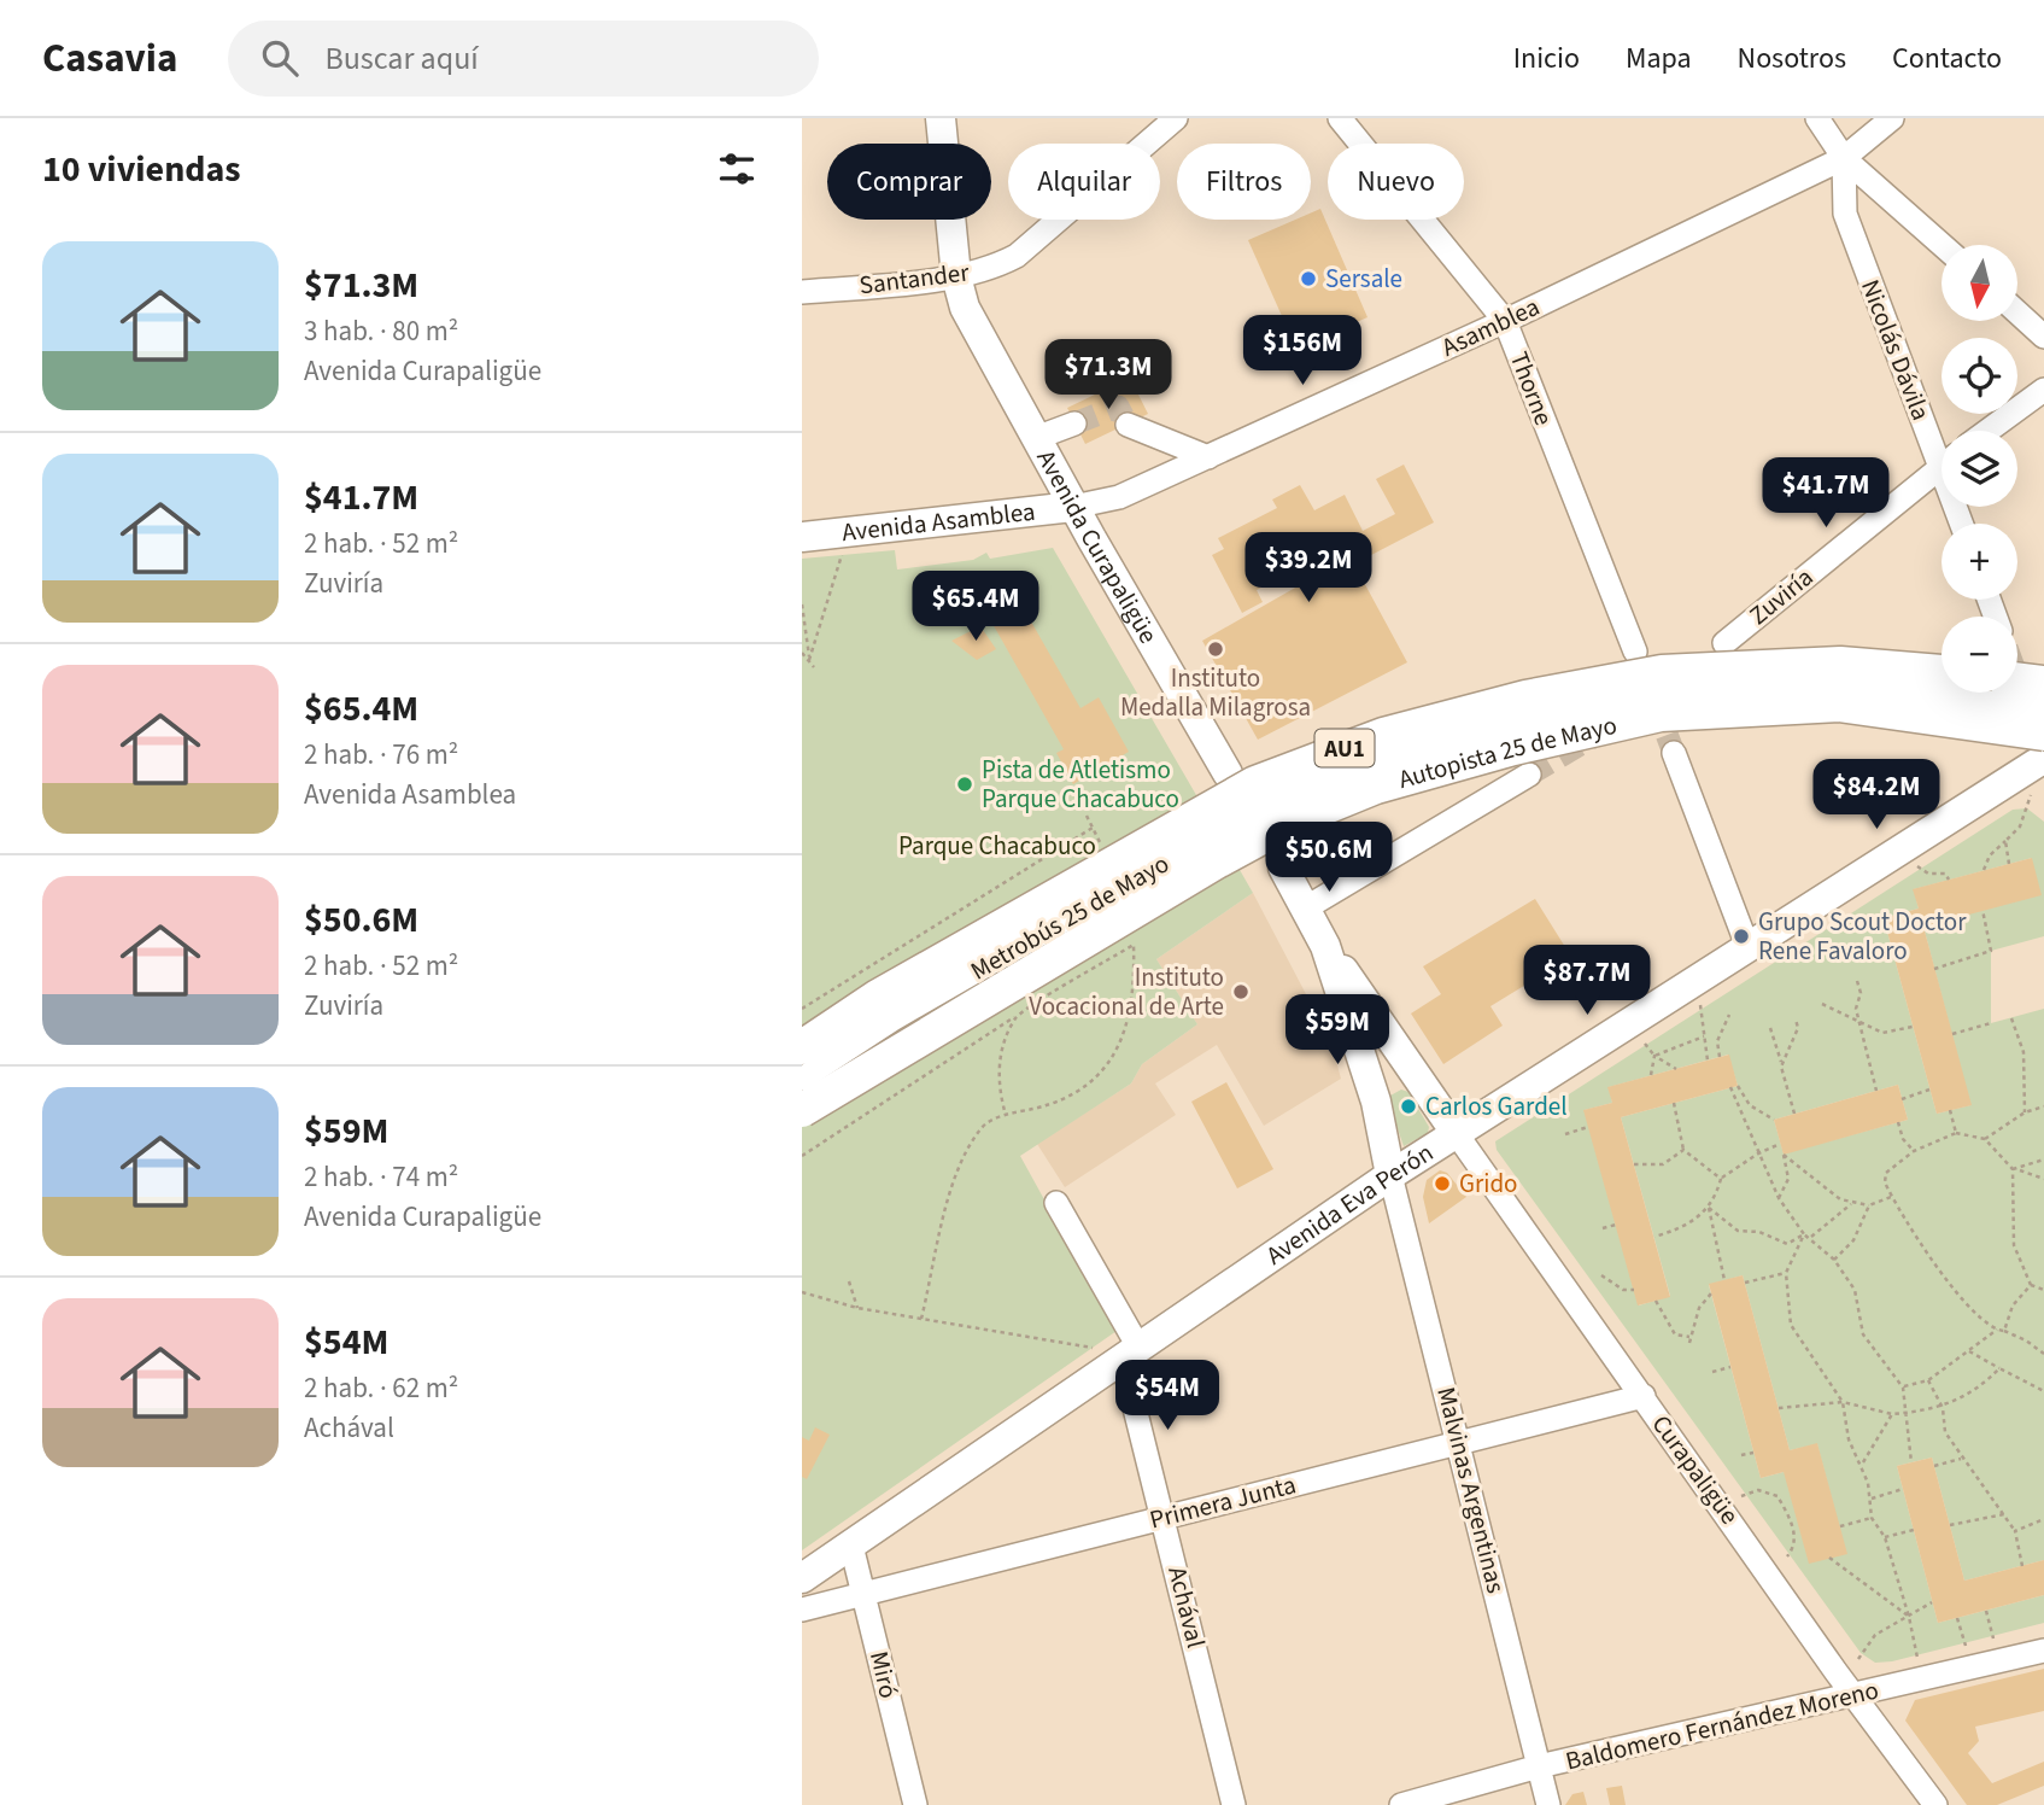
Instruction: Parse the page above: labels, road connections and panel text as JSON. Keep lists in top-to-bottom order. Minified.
{"streets":{"highway":["AU1","Autopista 25 de Mayo"],"main road":["Avenida Asamblea","Avenida Curapaligüe","Avenida Eva Perón"],"street":["Santander","Asamblea","Nicolás Dávila","Thorne","Zuviría","Metrobús 25 de Mayo","Curapaligüe","Malvinas Argentinas","Primera Junta","Achával","Miró","Baldomero Fernández Moreno"]},"crossings":[["Santander","Avenida Curapaligüe"],["Asamblea","Nicolás Dávila"],["Asamblea","Thorne"],["Asamblea","Avenida Asamblea"],["Asamblea","Avenida Curapaligüe"],["Avenida Asamblea","Avenida Curapaligüe"],["Autopista 25 de Mayo","Avenida Eva Perón"],["Avenida Eva Perón","Curapaligüe"],["Avenida Eva Perón","Malvinas Argentinas"],["Avenida Eva Perón","Achával"],["Avenida Eva Perón","Miró"],["Curapaligüe","Primera Junta"],["Curapaligüe","Baldomero Fernández Moreno"],["Malvinas Argentinas","Primera Junta"],["Malvinas Argentinas","Baldomero Fernández Moreno"],["Primera Junta","Achával"],["Primera Junta","Miró"]],"parks":["Parque Chacabuco"],"places":["Sersale","Instituto Medalla Milagrosa","Pista de Atletismo Parque Chacabuco","Grupo Scout Doctor Rene Favaloro","Instituto Vocacional de Arte","Carlos Gardel","Grido"],"north":"bottom","page":{"header":"Casavia","search":"Buscar aquí","nav":["Inicio","Mapa","Nosotros","Contacto"],"heading":"10 viviendas","chip":["Comprar","Alquilar","Filtros","Nuevo"],"list":[{"name":"$71.3M","note":"3 hab. · 80 m² · Avenida Curapaligüe"},{"name":"$41.7M","note":"2 hab. · 52 m² · Zuviría"},{"name":"$65.4M","note":"2 hab. · 76 m² · Avenida Asamblea"},{"name":"$50.6M","note":"2 hab. · 52 m² · Zuviría"},{"name":"$59M","note":"2 hab. · 74 m² · Avenida Curapaligüe"},{"name":"$54M","note":"2 hab. · 62 m² · Achával"}],"map_buttons":["+","−"],"price":["$156M","$71.3M","$41.7M","$39.2M","$65.4M","$84.2M","$50.6M","$87.7M","$59M","$54M"]}}
